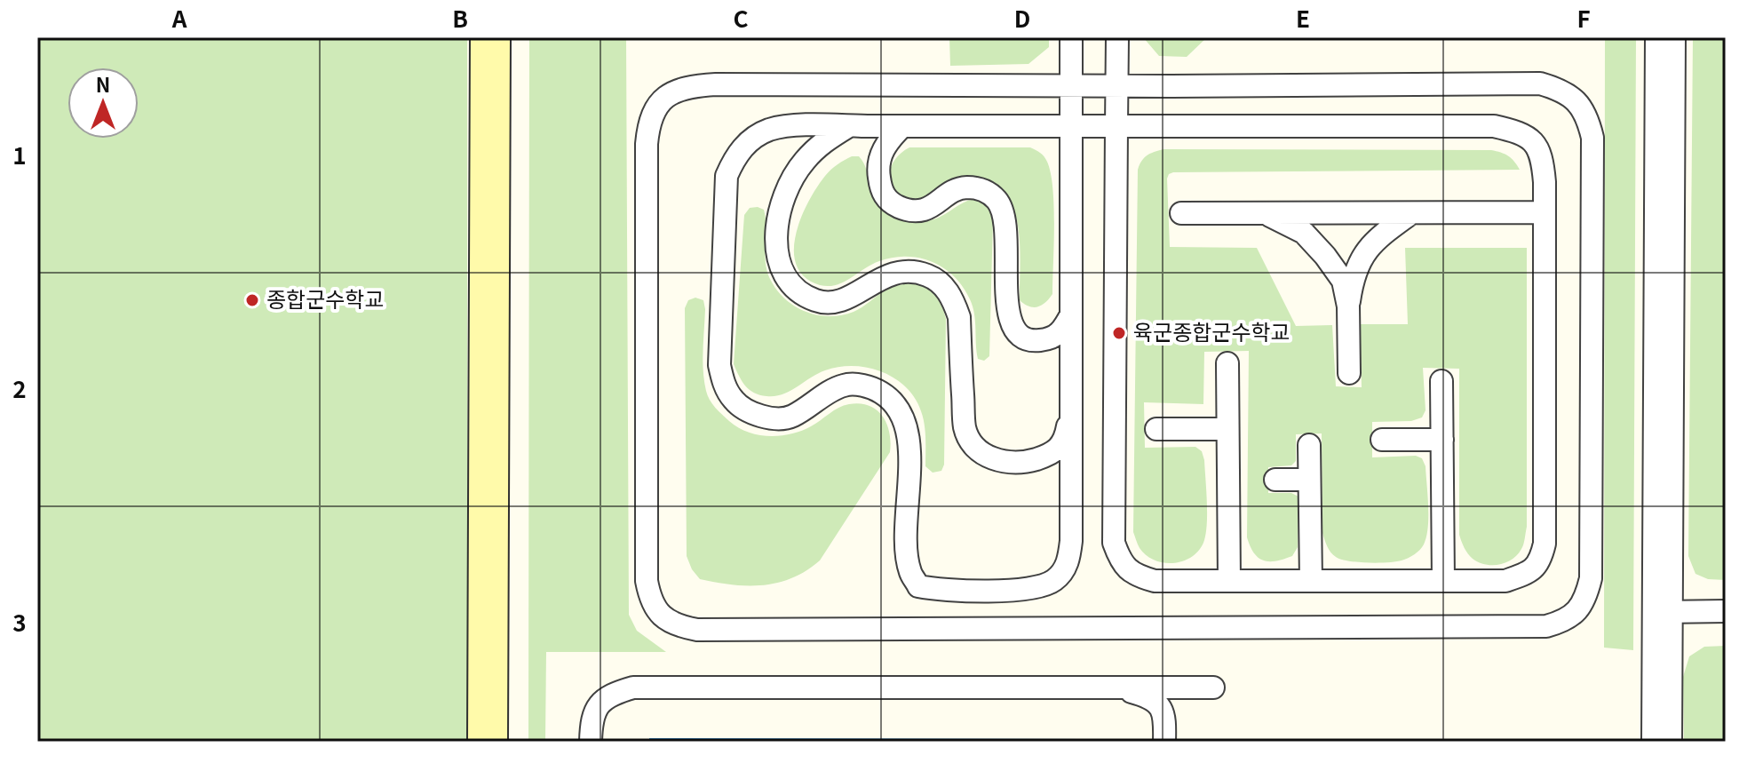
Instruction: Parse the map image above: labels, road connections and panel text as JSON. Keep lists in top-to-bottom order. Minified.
{"places":["종합군수학교","육군종합군수학교"],"north":"top","grid":{"columns":["A","B","C","D","E","F"],"rows":["1","2","3"]}}
